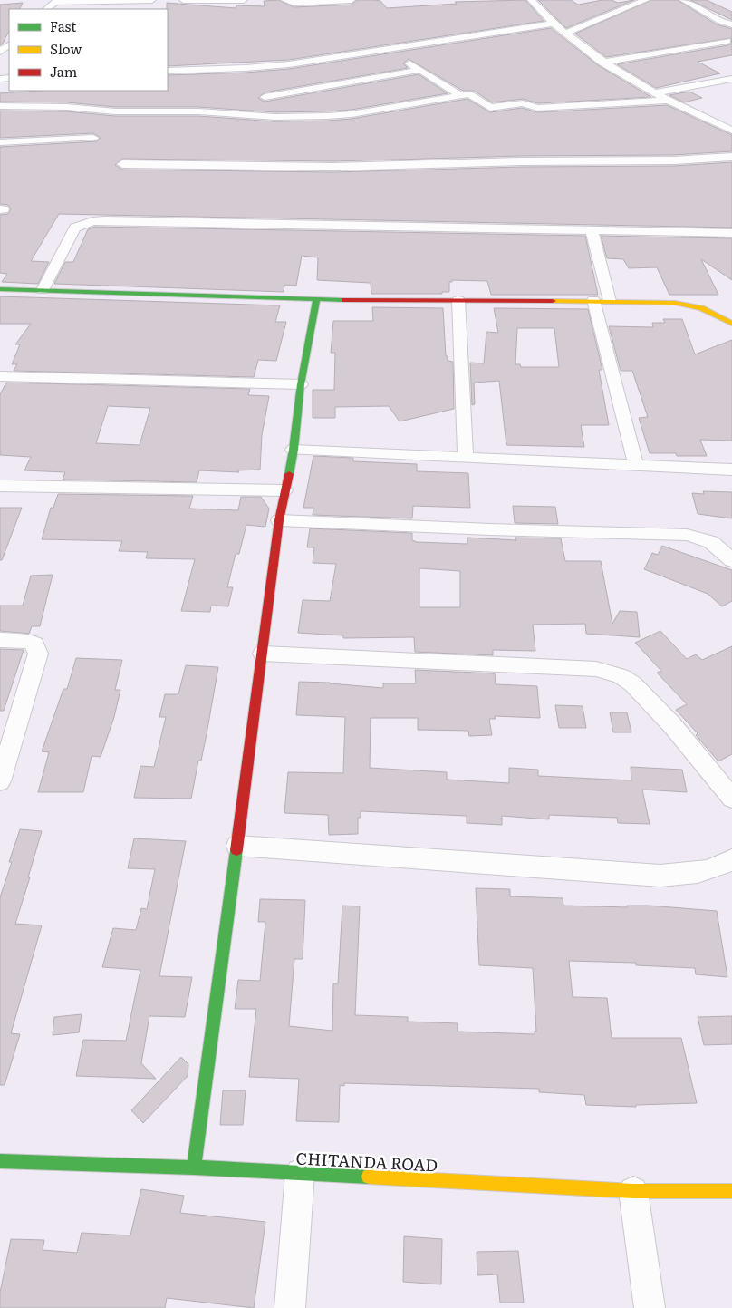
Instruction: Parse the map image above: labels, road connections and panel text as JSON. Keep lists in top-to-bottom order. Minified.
{"streets":{"street":["CHITANDA ROAD"]},"legend":["Fast","Slow","Jam"]}
